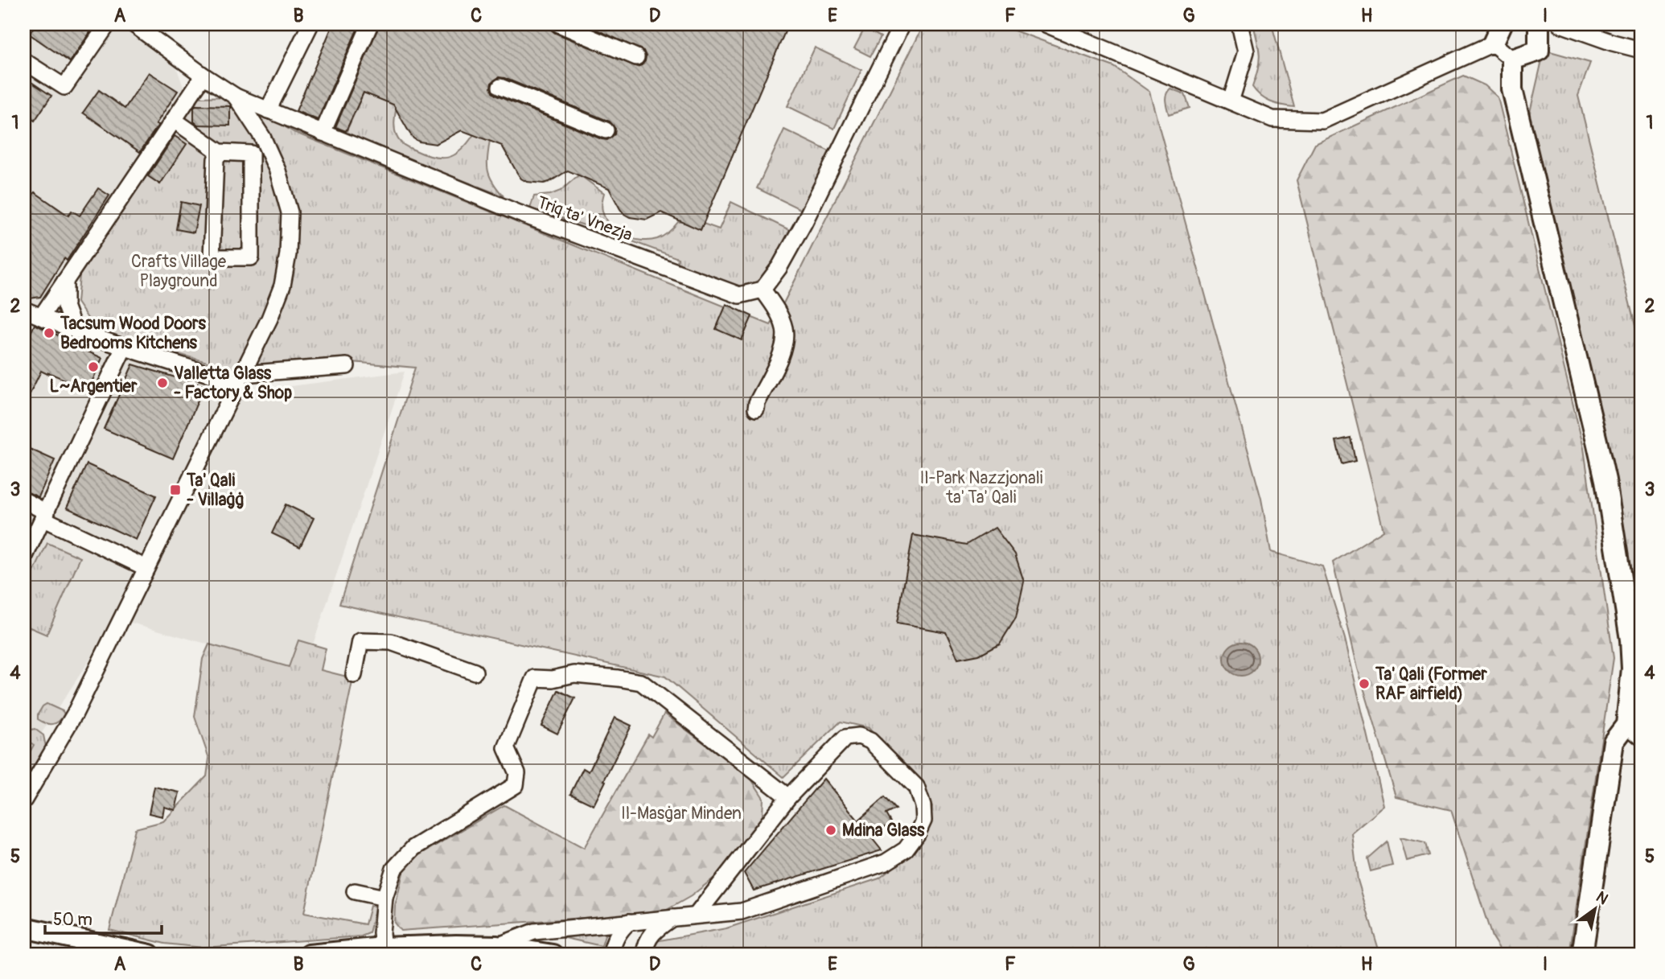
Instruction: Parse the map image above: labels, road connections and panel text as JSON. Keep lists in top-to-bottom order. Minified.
{"streets":{"street":["Triq ta' Vnezja"]},"parks":["Crafts Village Playground","Il-Park Nazzjonali ta' Ta' Qali","Il-Masġar Minden"],"places":{"other":["Tacsum Wood Doors Bedrooms Kitchens","L~Argentier","Valletta Glass - Factory & Shop","Ta' Qali (Former RAF airfield)","Mdina Glass"],"transit":["Ta' Qali - Villaġġ"]},"scale_bar":"50 m","north":"top right","grid":{"columns":["A","B","C","D","E","F","G","H","I"],"rows":["1","2","3","4","5"]}}
